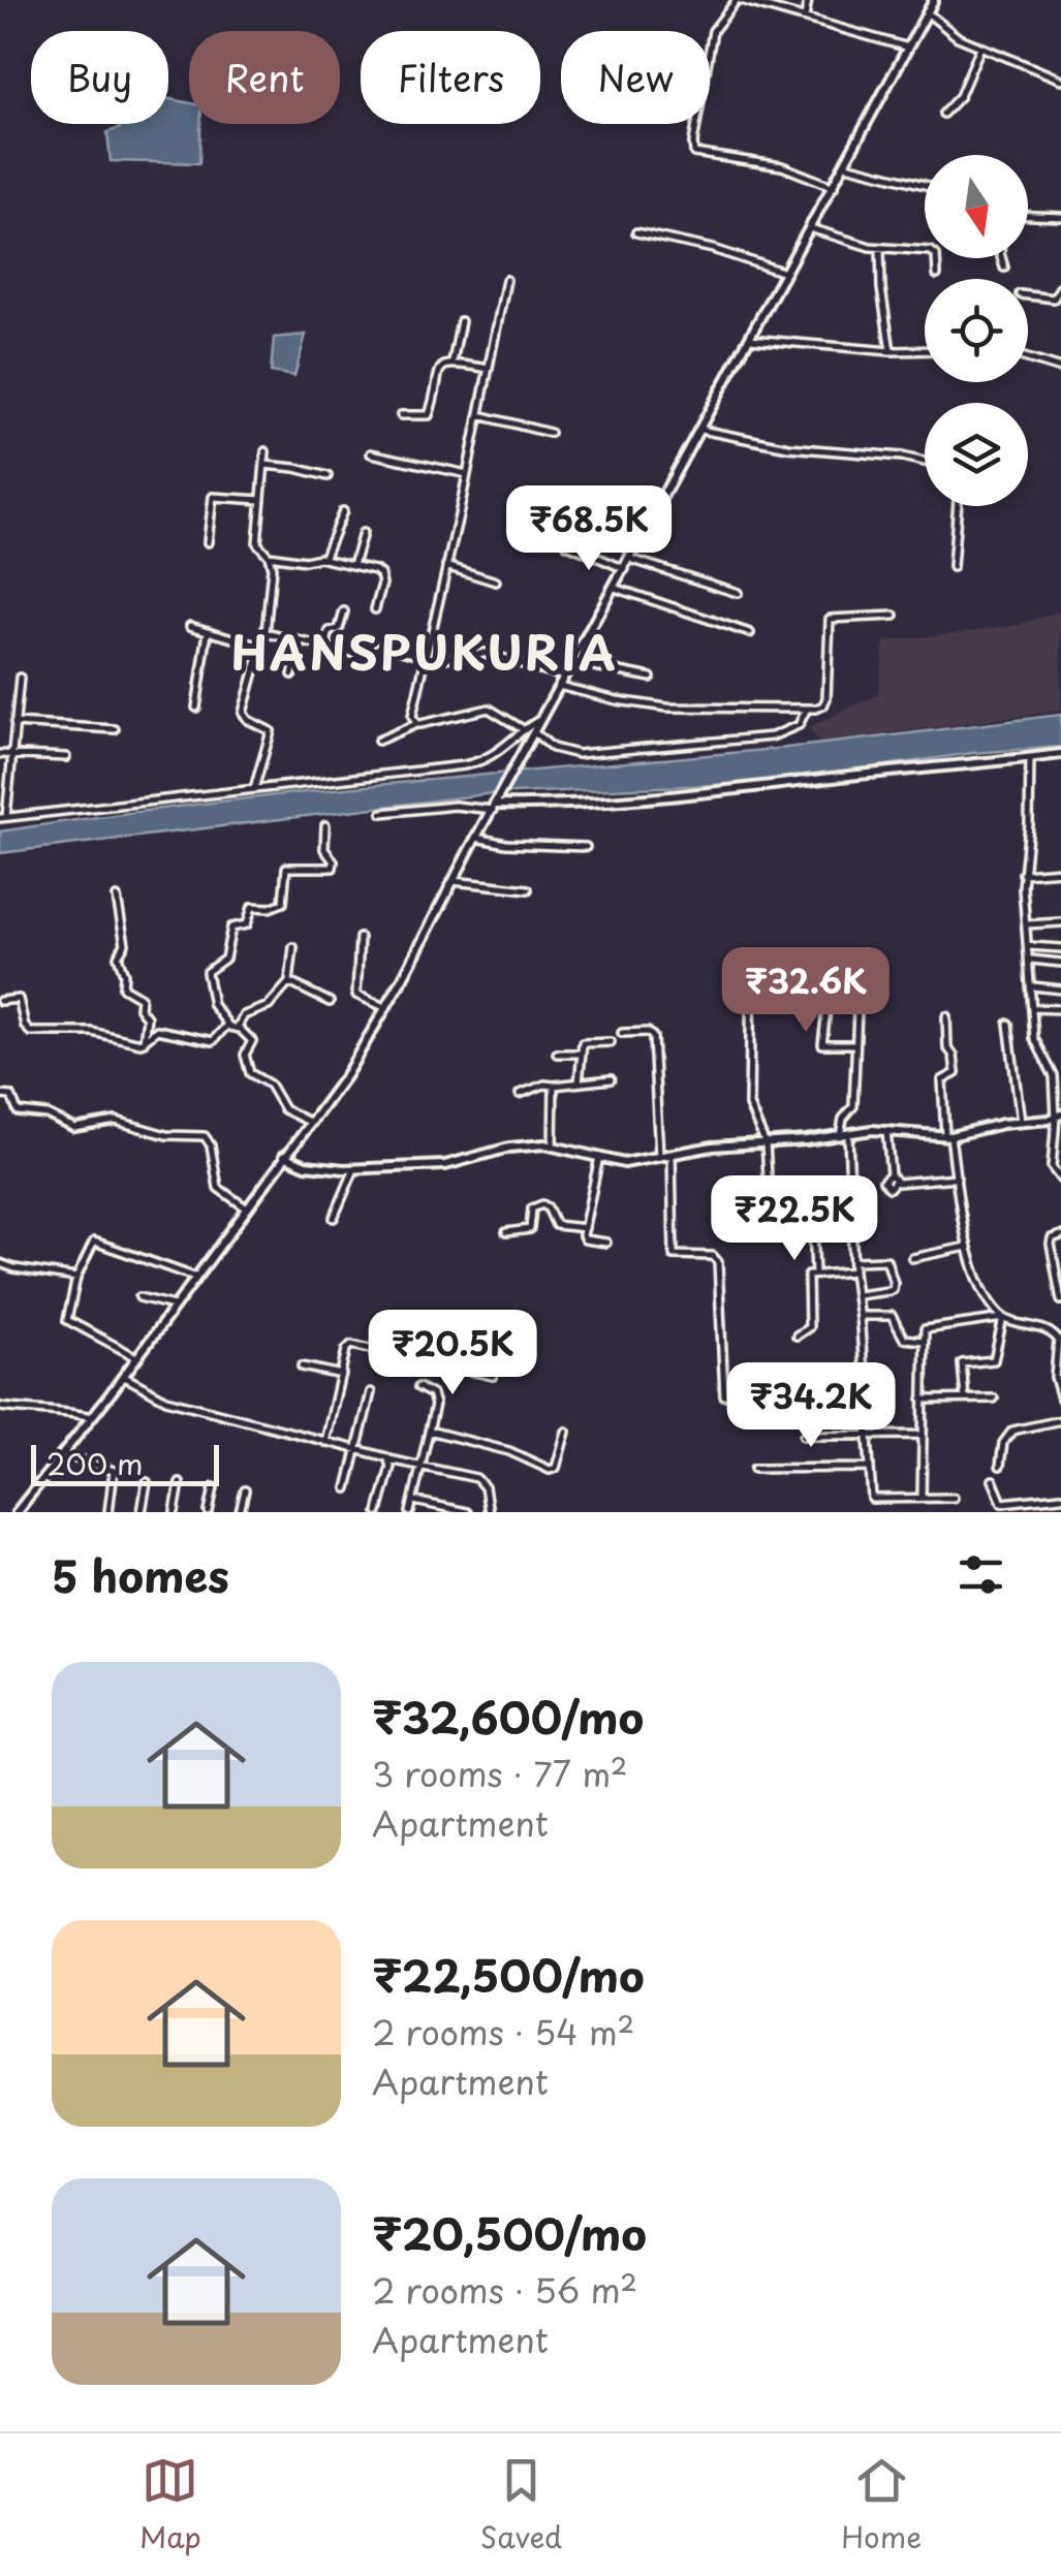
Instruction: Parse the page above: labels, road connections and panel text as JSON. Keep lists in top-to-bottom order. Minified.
{"districts":["HANSPUKURIA"],"scale_bar":"200 m","north":"bottom","page":{"chip":["Buy","Rent","Filters","New"],"price":["₹68.5K","₹32.6K","₹22.5K","₹20.5K","₹34.2K"],"scale":"200 m","heading":"5 homes","list":[{"name":"₹32,600/mo","note":"3 rooms · 77 m² · Apartment"},{"name":"₹22,500/mo","note":"2 rooms · 54 m² · Apartment"},{"name":"₹20,500/mo","note":"2 rooms · 56 m² · Apartment"}],"tabs":["Map","Saved","Home"]}}
